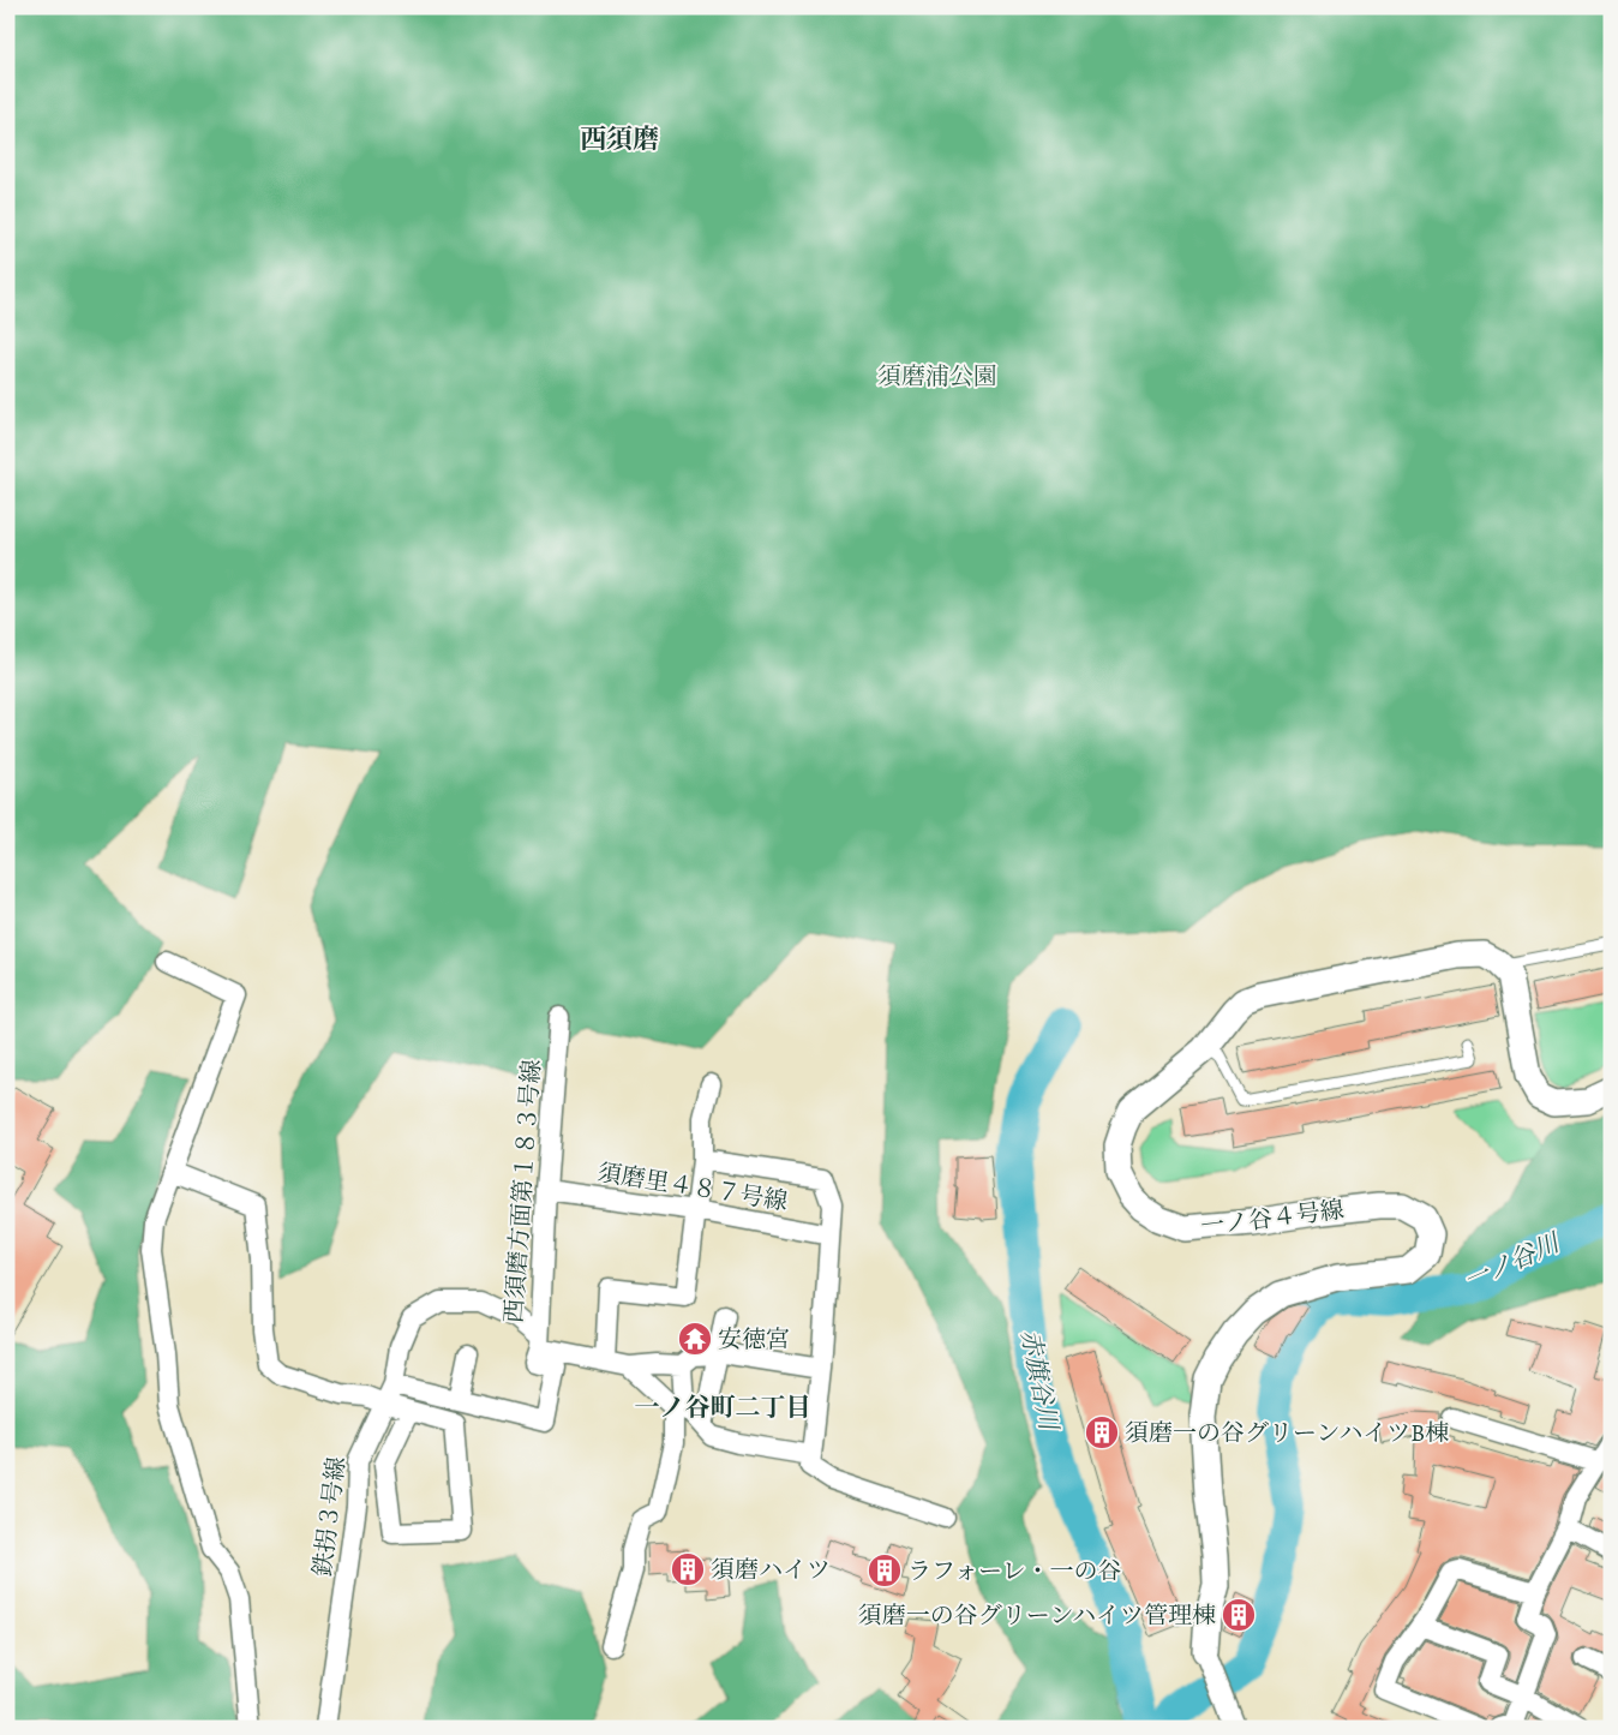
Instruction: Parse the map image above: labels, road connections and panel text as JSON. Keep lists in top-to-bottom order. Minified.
{"streets":{"street":["須磨里４８７号線","西須磨方面第１８３号線","一ノ谷４号線","鉄拐３号線"]},"crossings":[["須磨里４８７号線","西須磨方面第１８３号線"],["西須磨方面第１８３号線","鉄拐３号線"]],"districts":["西須磨","一ノ谷町二丁目"],"water":["一ノ谷川","赤旗谷川"],"parks":["須磨浦公園"],"places":{"temple":["安徳宮"],"building":["須磨一の谷グリーンハイツB棟","須磨ハイツ","ラフォーレ・一の谷","須磨一の谷グリーンハイツ管理棟"]}}
